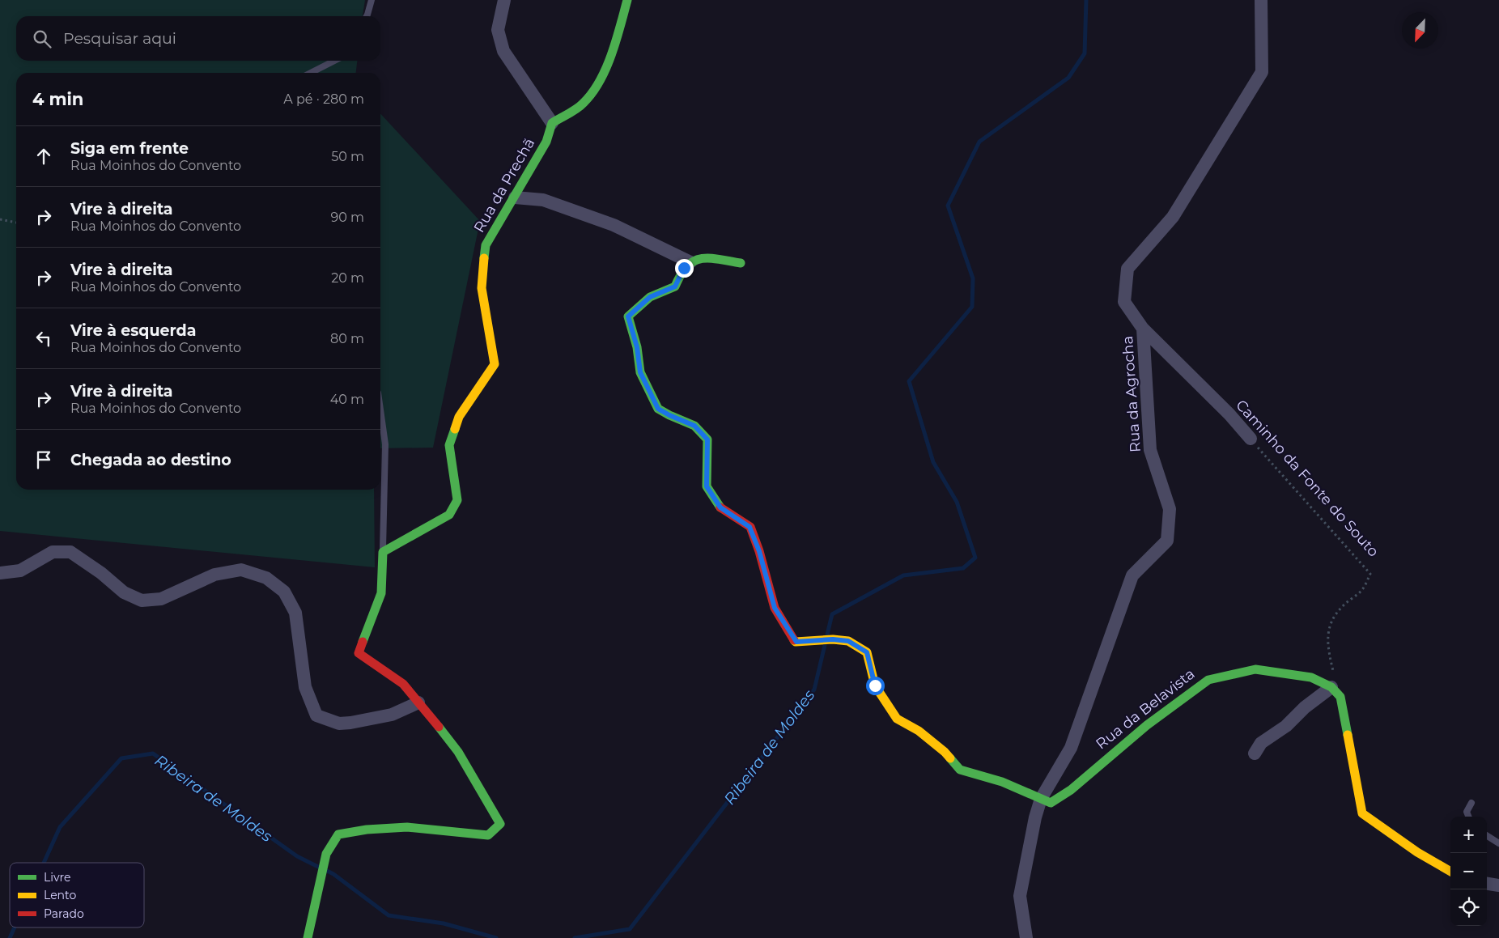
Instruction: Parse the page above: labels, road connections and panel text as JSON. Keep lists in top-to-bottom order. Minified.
{"streets":{"street":["Rua da Prechã","Rua da Agrocha","Caminho da Fonte do Souto","Rua da Belavista"]},"crossings":[["Rua da Agrocha","Caminho da Fonte do Souto"],["Rua da Agrocha","Rua da Belavista"],["Caminho da Fonte do Souto","Rua da Belavista"]],"water":["Ribeira de Moldes"],"legend":["Livre","Lento","Parado"],"north":"bottom left","page":{"search":"Pesquisar aqui","heading":["4 min","A pé · 280 m"],"list":[["Siga em frente","Rua Moinhos do Convento","50 m"],["Vire à direita","Rua Moinhos do Convento","90 m"],["Vire à direita","Rua Moinhos do Convento","20 m"],["Vire à esquerda","Rua Moinhos do Convento","80 m"],["Vire à direita","Rua Moinhos do Convento","40 m"],"Chegada ao destino"],"map_buttons":["+","−"]}}
